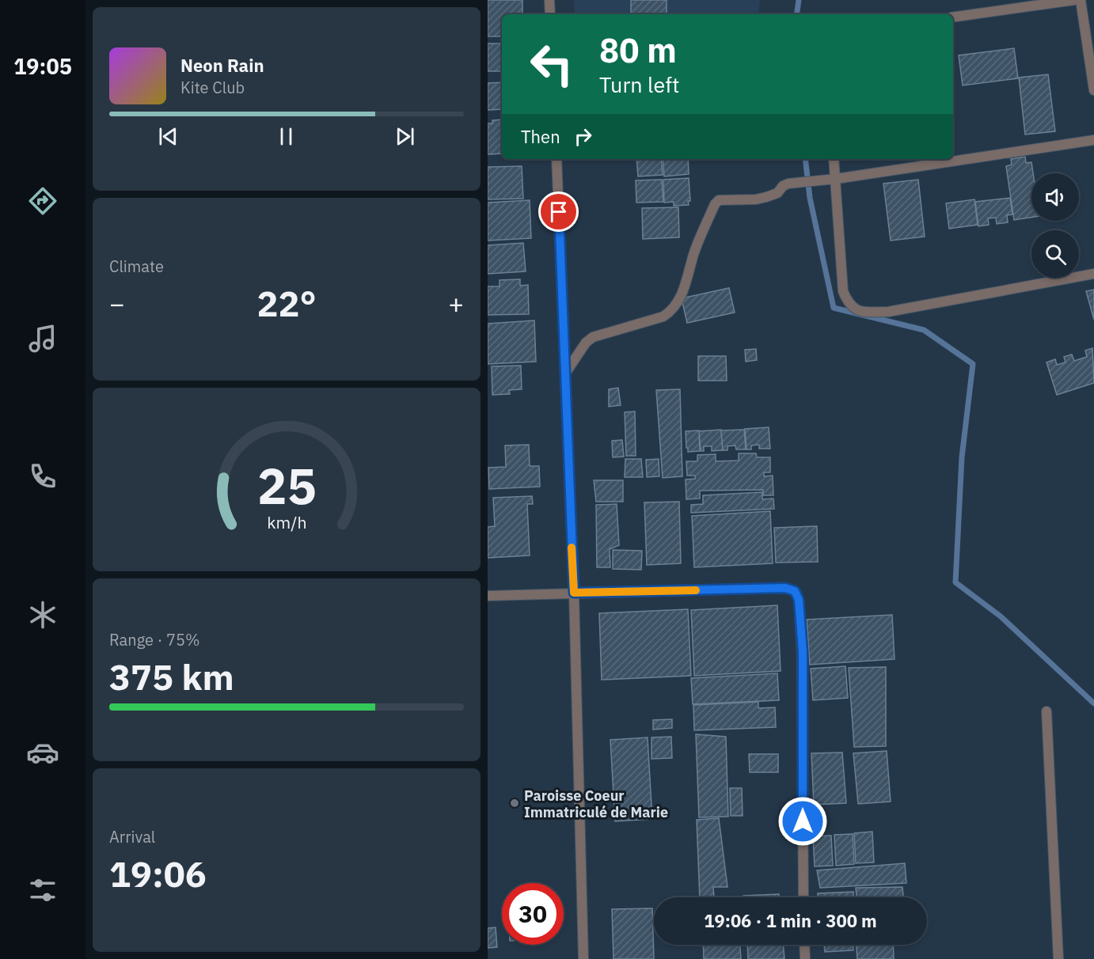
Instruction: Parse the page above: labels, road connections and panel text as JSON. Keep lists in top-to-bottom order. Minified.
{"places":["Paroisse Coeur Immatriculé de Marie"],"page":{"tabs":"19:05","turn":["80 m","Turn left"],"song":["Neon Rain","Kite Club"],"then":"Then","tile":["Climate",["Range · 75%","375 km"],["Arrival","19:06"]],"heat":["−","22°","+"],"limit":"30","trip":"19:06 · 1 min · 300 m","gauge":["25","km/h"]}}
